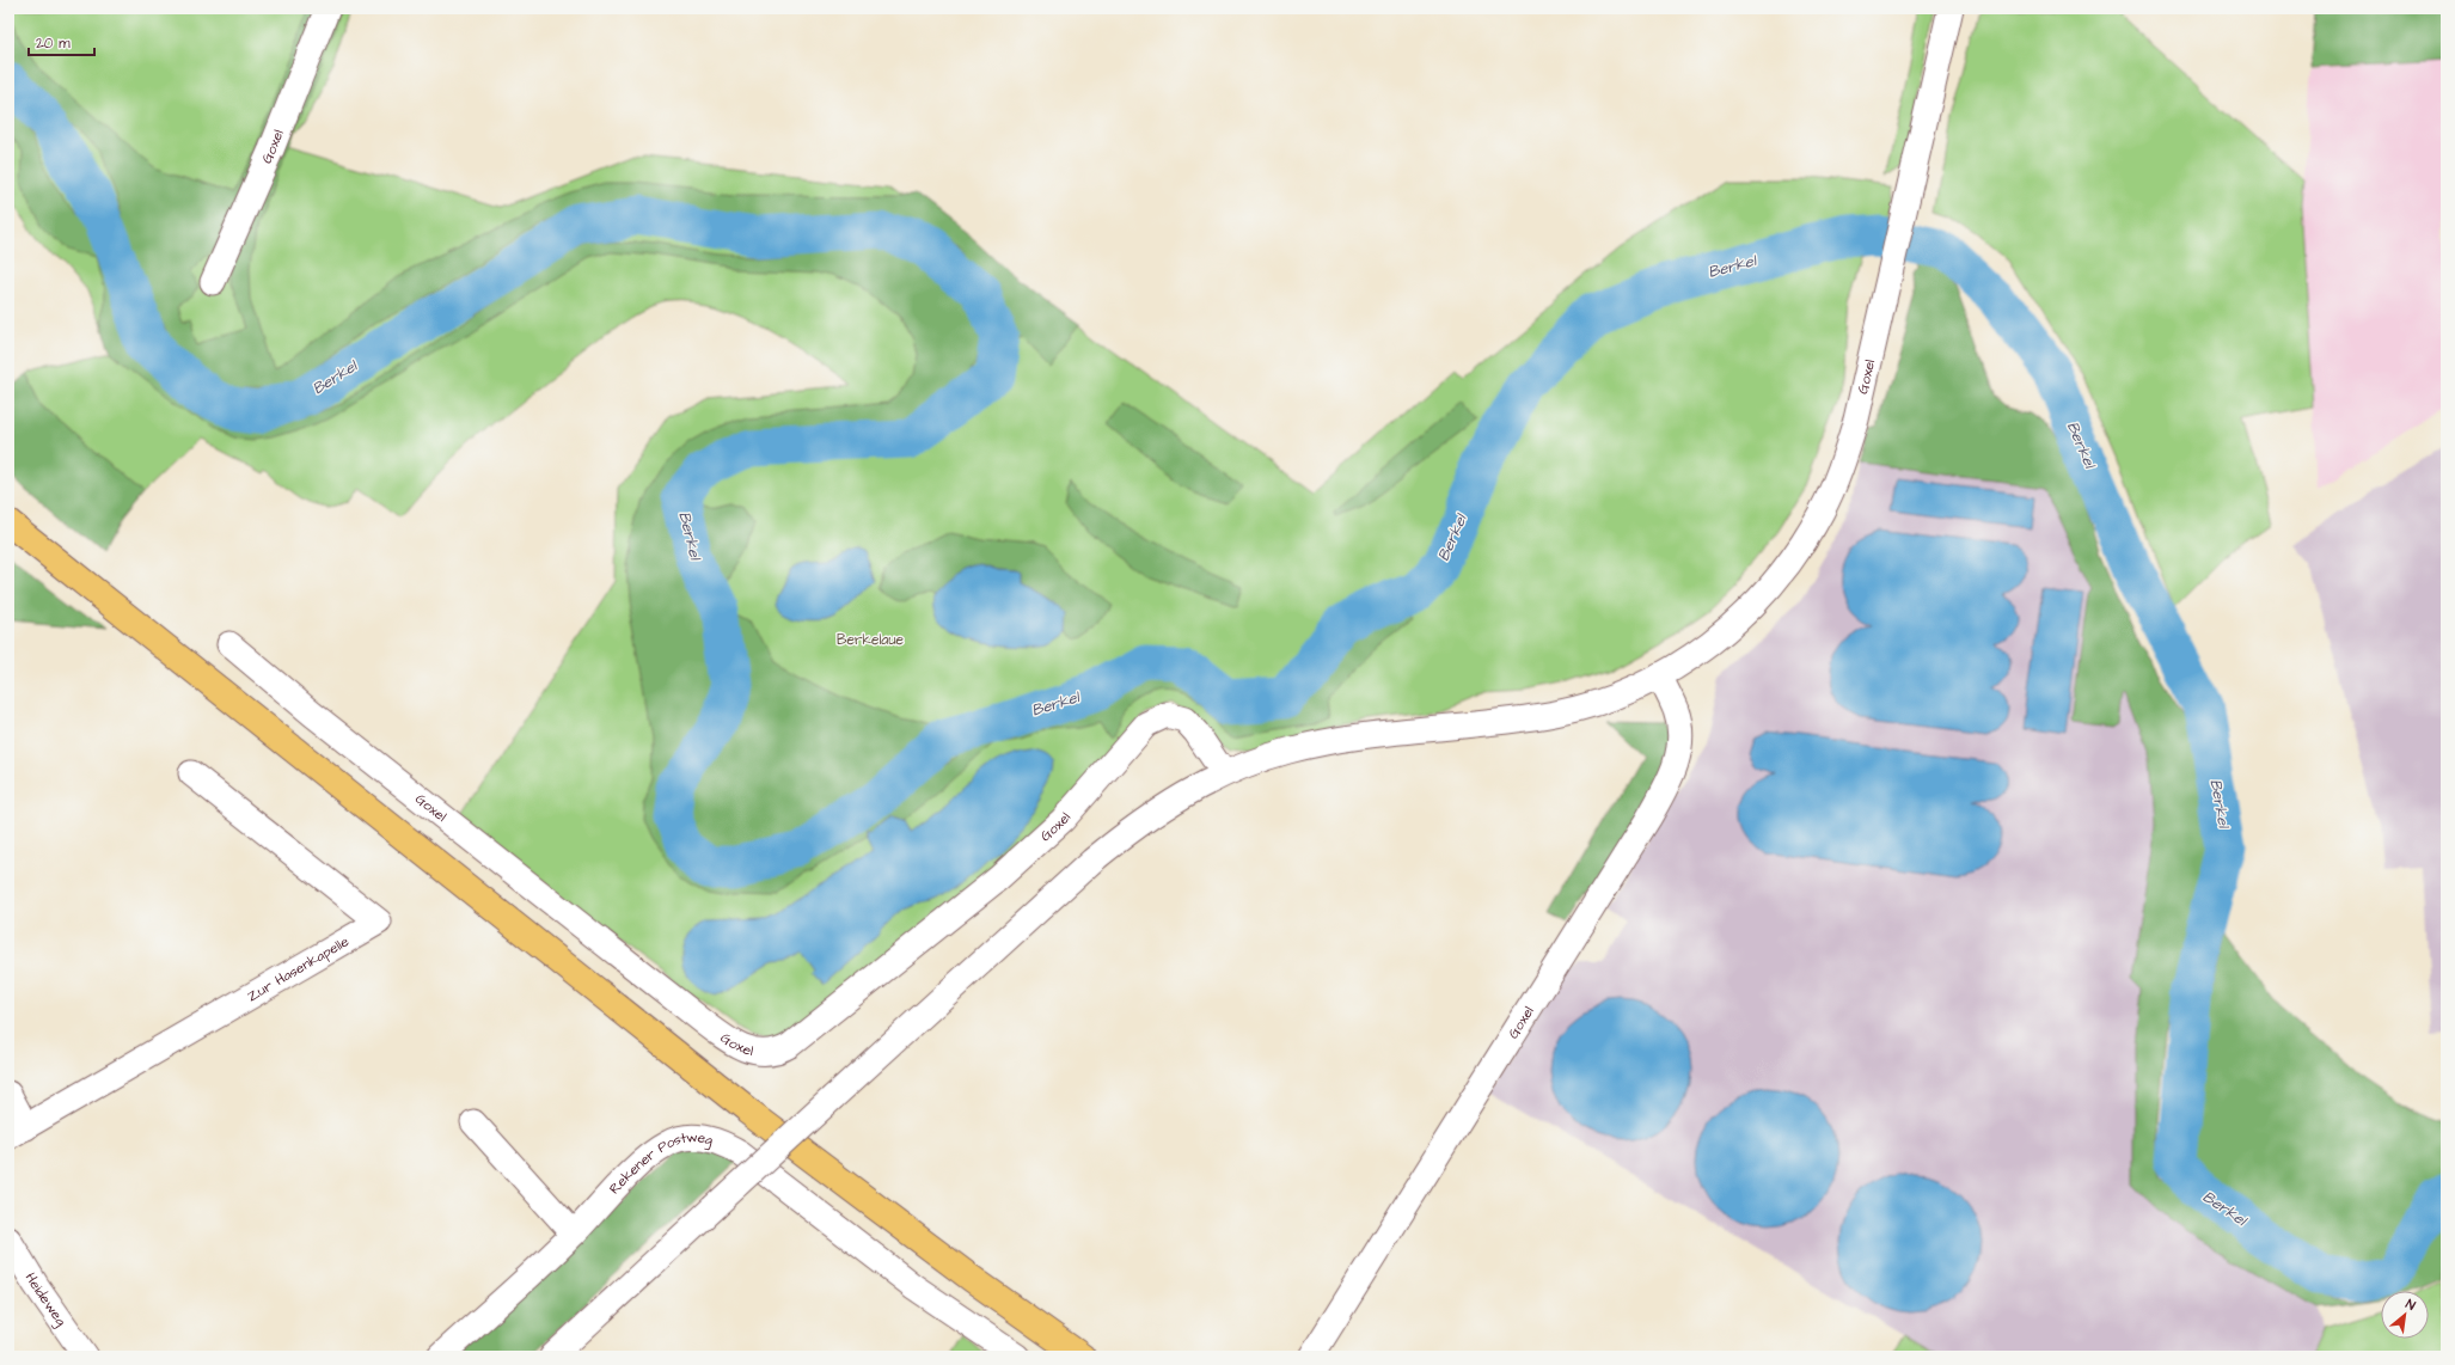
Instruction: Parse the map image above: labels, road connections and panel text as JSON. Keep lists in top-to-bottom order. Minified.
{"streets":{"street":["Goxel","Zur Hasenkapelle","Rekener Postweg","Heideweg"]},"water":["Berkel"],"parks":["Berkelaue"],"scale_bar":"20 m","north":"top right"}
